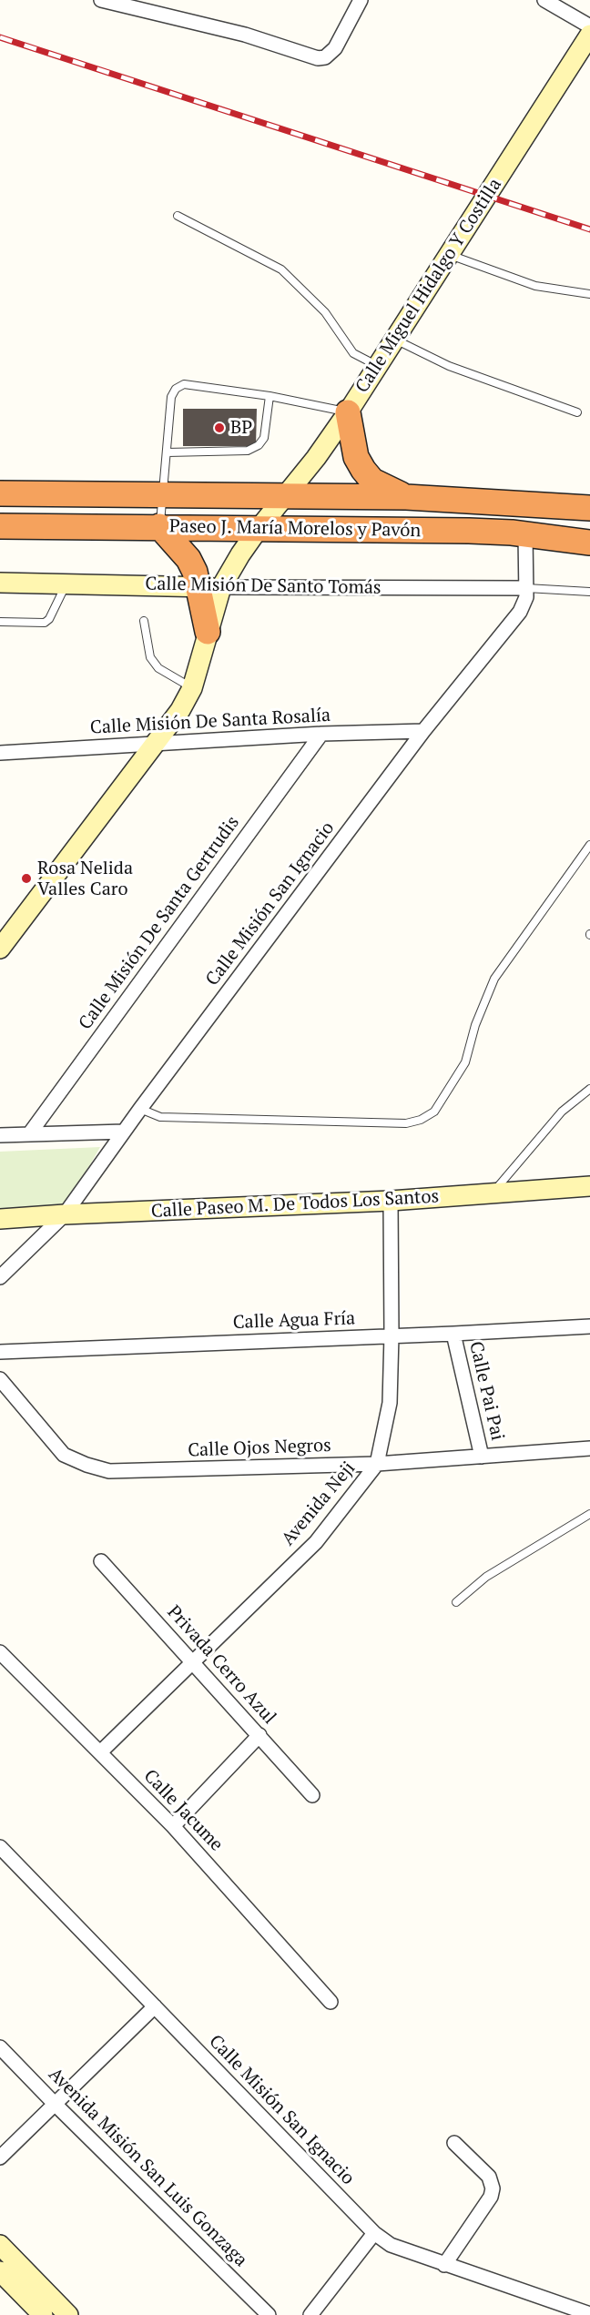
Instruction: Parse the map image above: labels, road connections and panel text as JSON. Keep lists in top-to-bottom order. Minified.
{"streets":{"highway":["Paseo J. María Morelos y Pavón"],"main road":["Calle Miguel Hidalgo Y Costilla","Calle Misión De Santo Tomás","Calle Paseo M. De Todos Los Santos"],"street":["Calle Misión De Santa Rosalía","Calle Misión San Ignacio","Calle Misión De Santa Gertrudis","Calle Agua Fría","Calle Pai Pai","Calle Ojos Negros","Avenida Neji","Privada Cerro Azul","Calle Jacume","Avenida Misión San Luis Gonzaga"]},"crossings":[["Calle Miguel Hidalgo Y Costilla","Paseo J. María Morelos y Pavón"],["Calle Miguel Hidalgo Y Costilla","Calle Misión De Santo Tomás"],["Paseo J. María Morelos y Pavón","Calle Misión San Ignacio"],["Calle Misión De Santo Tomás","Calle Misión San Ignacio"],["Calle Misión De Santa Rosalía","Calle Misión San Ignacio"],["Calle Misión De Santa Rosalía","Calle Misión De Santa Gertrudis"],["Calle Misión San Ignacio","Calle Paseo M. De Todos Los Santos"],["Calle Paseo M. De Todos Los Santos","Avenida Neji"],["Calle Agua Fría","Calle Pai Pai"],["Calle Agua Fría","Avenida Neji"],["Calle Pai Pai","Calle Ojos Negros"],["Calle Ojos Negros","Avenida Neji"],["Avenida Neji","Privada Cerro Azul"],["Avenida Neji","Calle Jacume"]],"places":["BP","Rosa Nelida Valles Caro"]}
